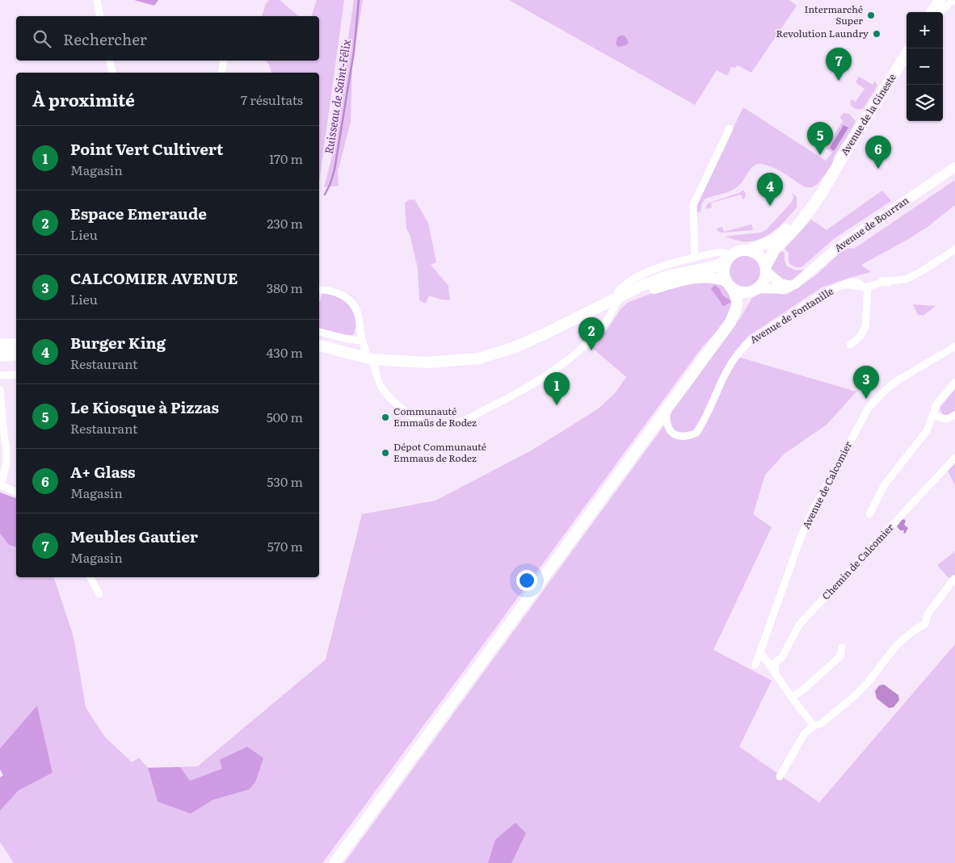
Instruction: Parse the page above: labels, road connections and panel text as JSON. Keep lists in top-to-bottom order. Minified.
{"streets":{"main road":["Avenue de la Gineste","Avenue de Bourran"],"street":["Avenue de Fontanille","Avenue de Calcomier","Chemin de Calcomier"]},"water":["Ruisseau de Saint-Félix"],"places":["Intermarché Super","Revolution Laundry","Communauté Emmaüs de Rodez","Dépot Communauté Emmaus de Rodez"],"page":{"map_buttons":["+","−"],"search":"Rechercher","pins":["7","5","6","4","2","3","1"],"heading":["À proximité","7 résultats"],"list":[{"mark":"1","name":"Point Vert Cultivert","note":"Magasin","value":"170 m"},{"mark":"2","name":"Espace Emeraude","note":"Lieu","value":"230 m"},{"mark":"3","name":"CALCOMIER AVENUE","note":"Lieu","value":"380 m"},{"mark":"4","name":"Burger King","note":"Restaurant","value":"430 m"},{"mark":"5","name":"Le Kiosque à Pizzas","note":"Restaurant","value":"500 m"},{"mark":"6","name":"A+ Glass","note":"Magasin","value":"530 m"},{"mark":"7","name":"Meubles Gautier","note":"Magasin","value":"570 m"}]}}
